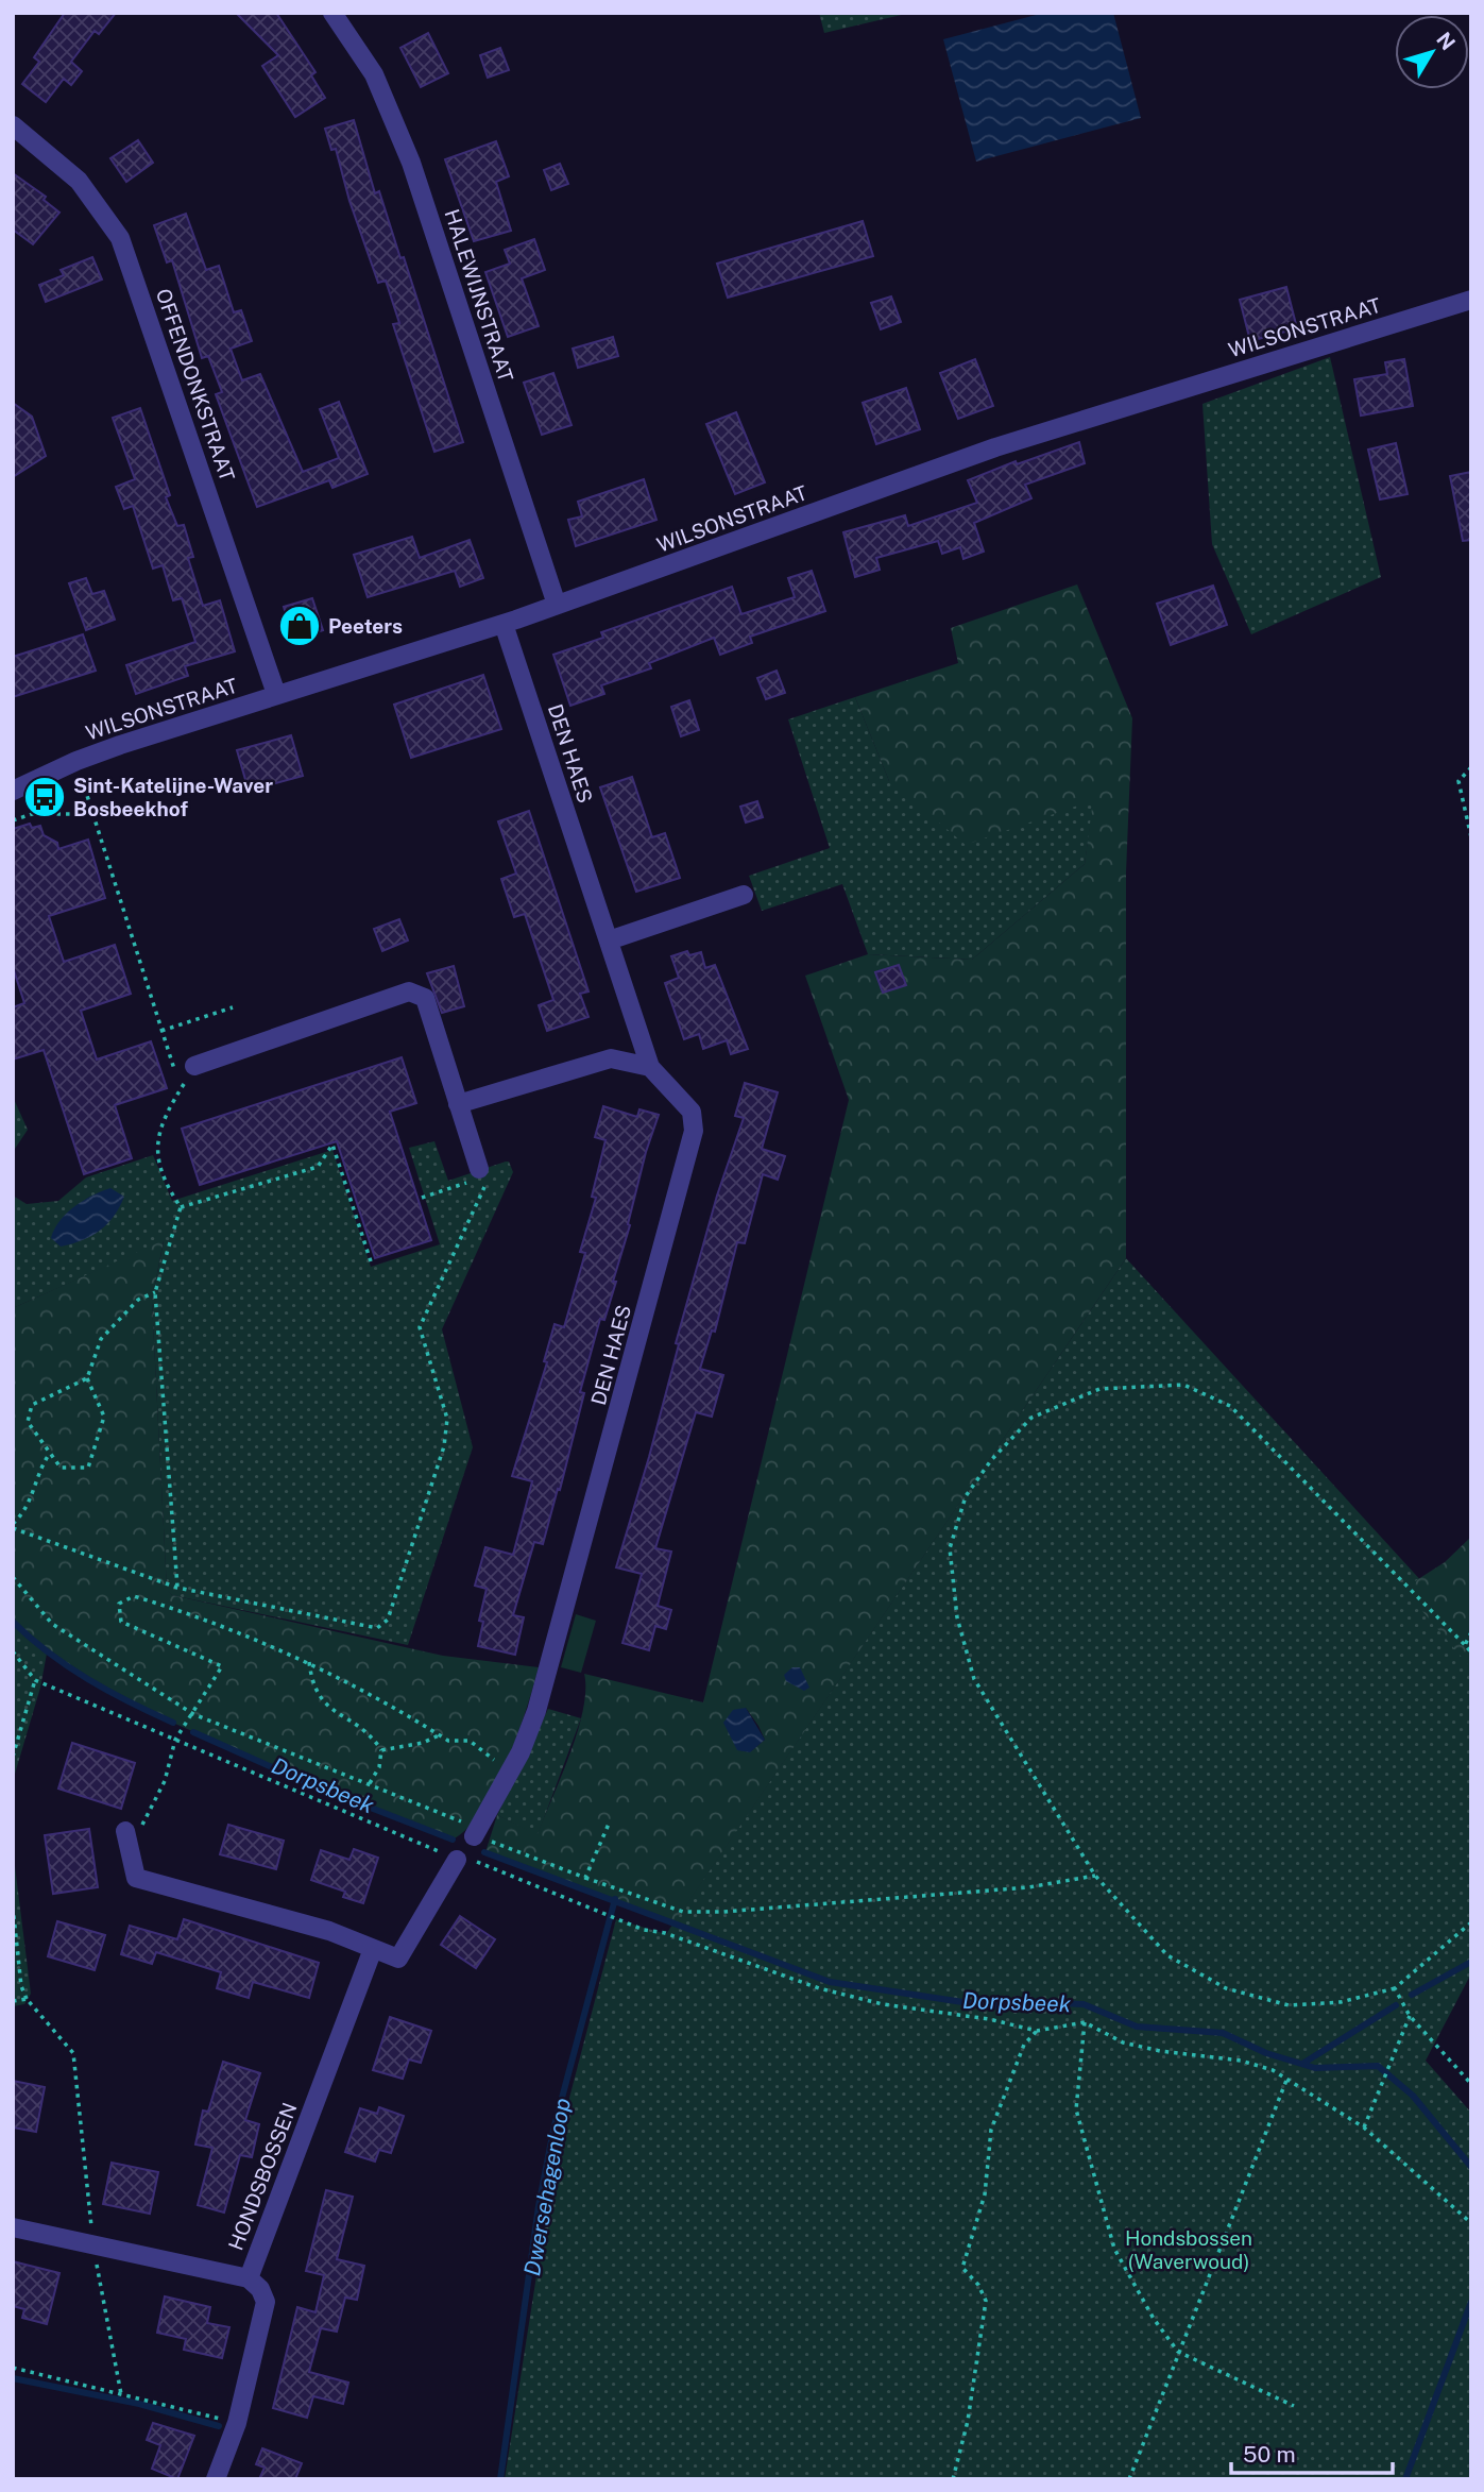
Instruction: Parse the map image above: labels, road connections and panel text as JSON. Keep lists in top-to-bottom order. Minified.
{"streets":{"street":["HALEWIJNSTRAAT","WILSONSTRAAT","OFFENDONKSTRAAT","DEN HAES","HONDSBOSSEN"]},"crossings":[["HALEWIJNSTRAAT","WILSONSTRAAT"],["WILSONSTRAAT","OFFENDONKSTRAAT"],["WILSONSTRAAT","DEN HAES"]],"water":["Dorpsbeek","Dwersehagenloop"],"parks":["Hondsbossen (Waverwoud)"],"places":{"shop":["Peeters"],"bus stop":["Sint-Katelijne-Waver Bosbeekhof"]},"scale_bar":"50 m","north":"top right"}
